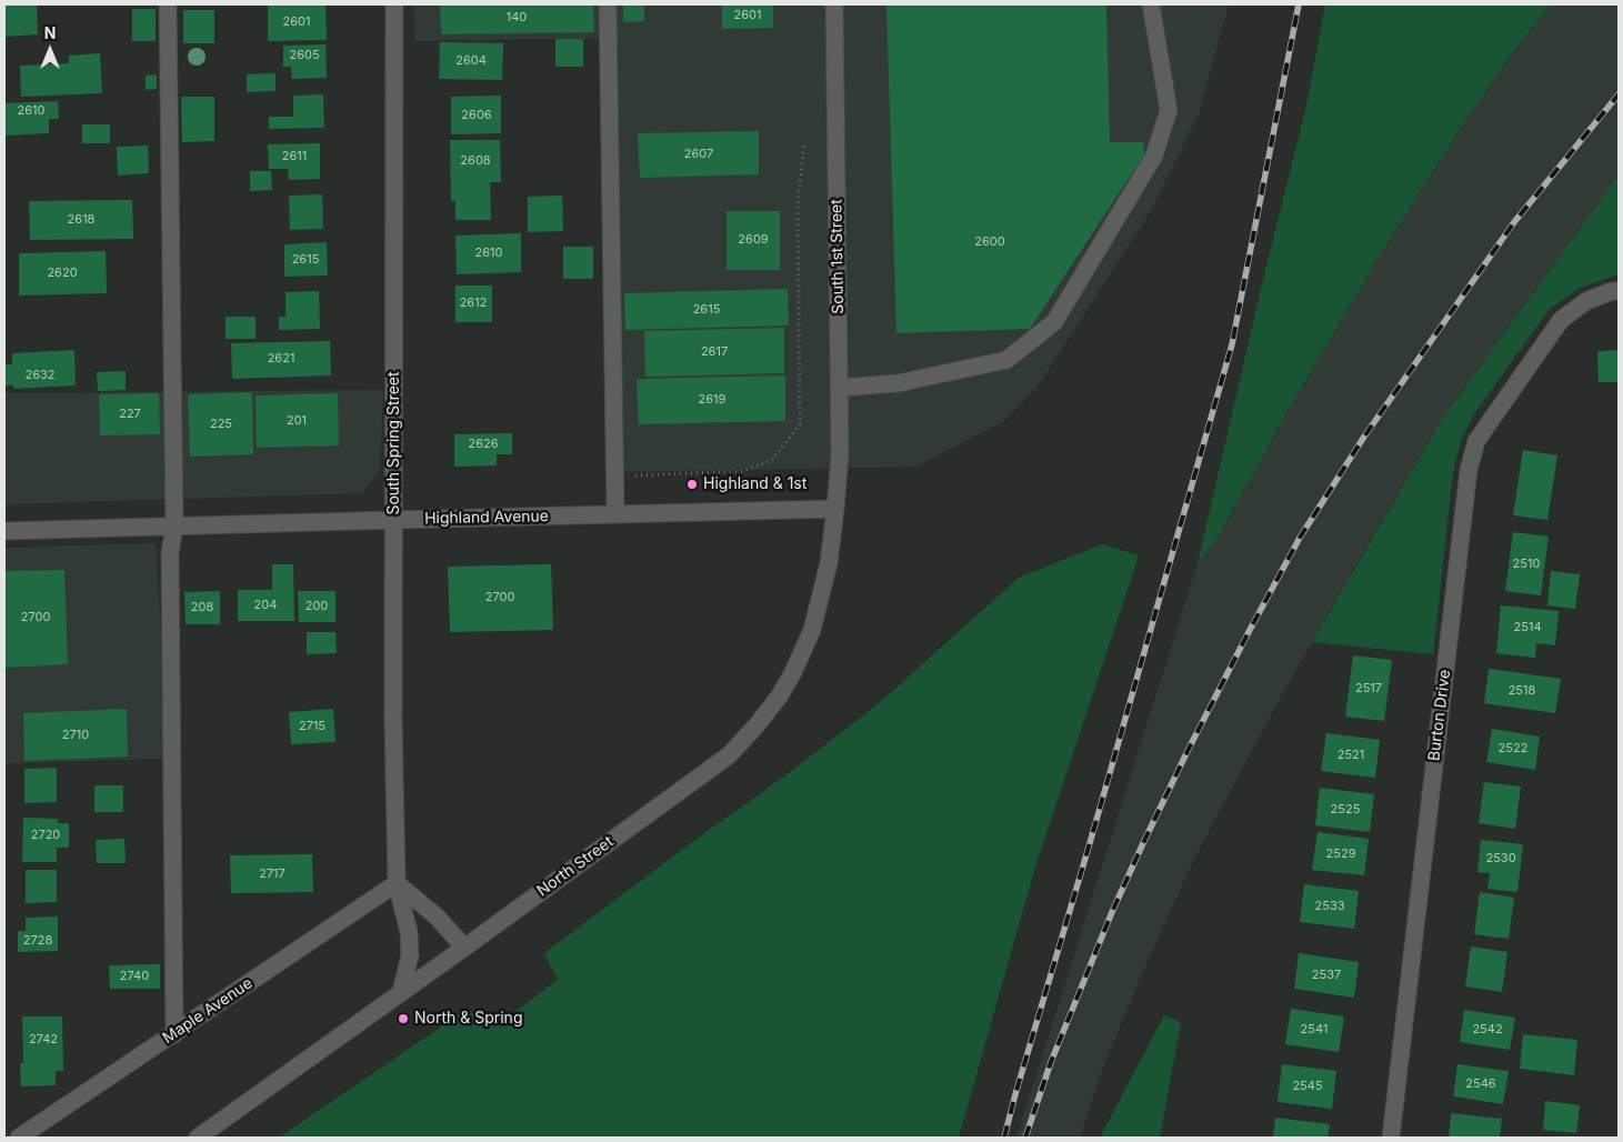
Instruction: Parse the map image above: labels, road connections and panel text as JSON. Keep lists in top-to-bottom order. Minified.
{"streets":{"street":["South 1st Street","South Spring Street","Highland Avenue","Burton Drive","North Street","Maple Avenue"]},"crossings":[["South 1st Street","Highland Avenue"],["South 1st Street","North Street"],["South Spring Street","Highland Avenue"],["South Spring Street","North Street"],["South Spring Street","Maple Avenue"],["Highland Avenue","North Street"]],"places":["Highland & 1st","North & Spring"],"house_numbers":["2601","140","2601","2605","2604","2610","2606","2607","2611","2608","2618","2609","2600","2610","2615","2620","2612","2615","2617","2621","2632","2619","227","201","225","2626","2510","2700","204","200","208","2700","2514","2517","2518","2715","2710","2522","2521","2525","2720","2529","2530","2717","2533","2728","2537","2740","2541","2542","2742","2546","2545"],"north":"top"}
